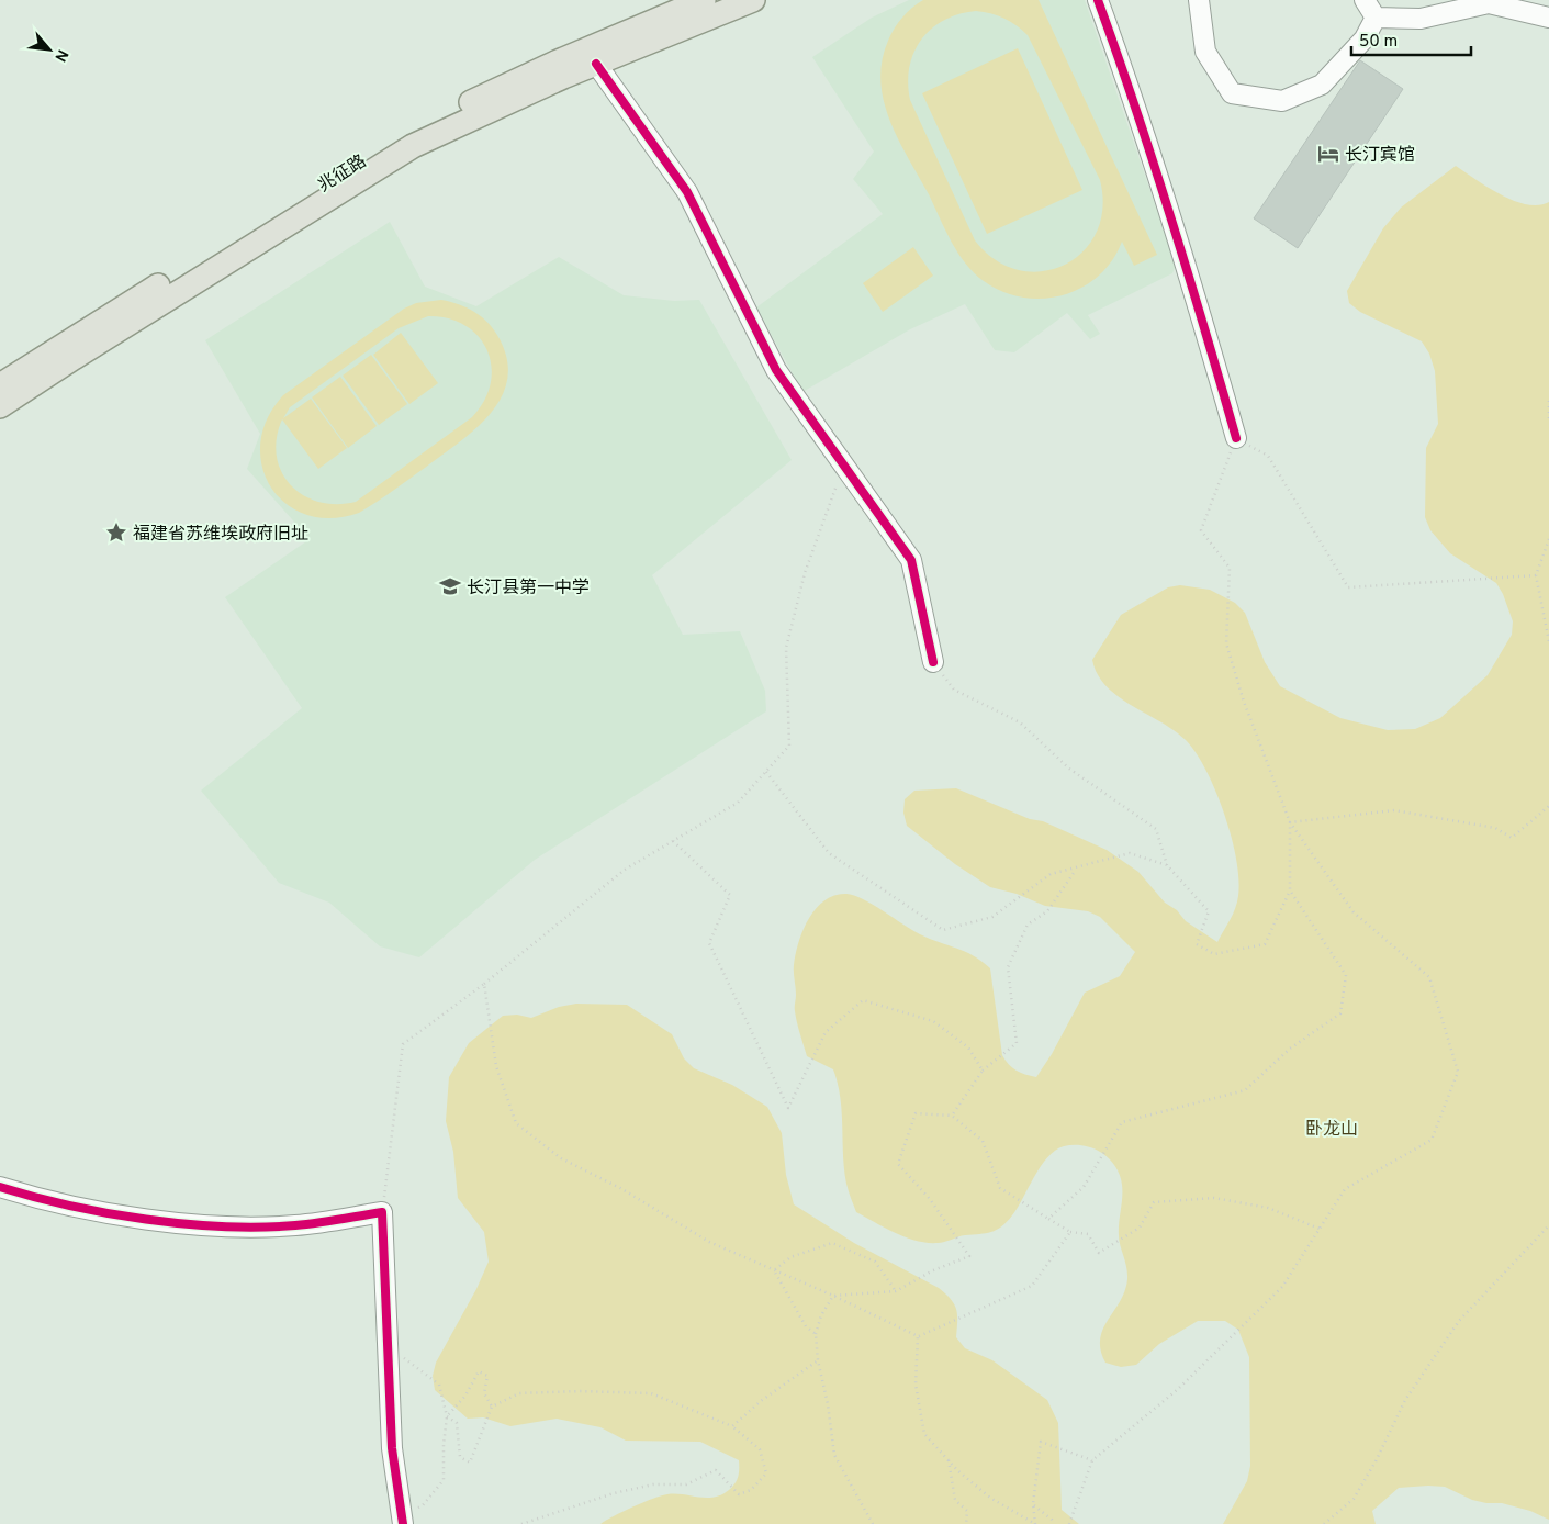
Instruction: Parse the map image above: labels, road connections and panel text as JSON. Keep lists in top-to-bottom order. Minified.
{"streets":{"main road":["兆征路"]},"parks":["卧龙山"],"places":{"hotel":["长汀宾馆"],"place":["福建省苏维埃政府旧址"],"school or university":["长汀县第一中学"]},"scale_bar":"50 m","north":"bottom right"}
